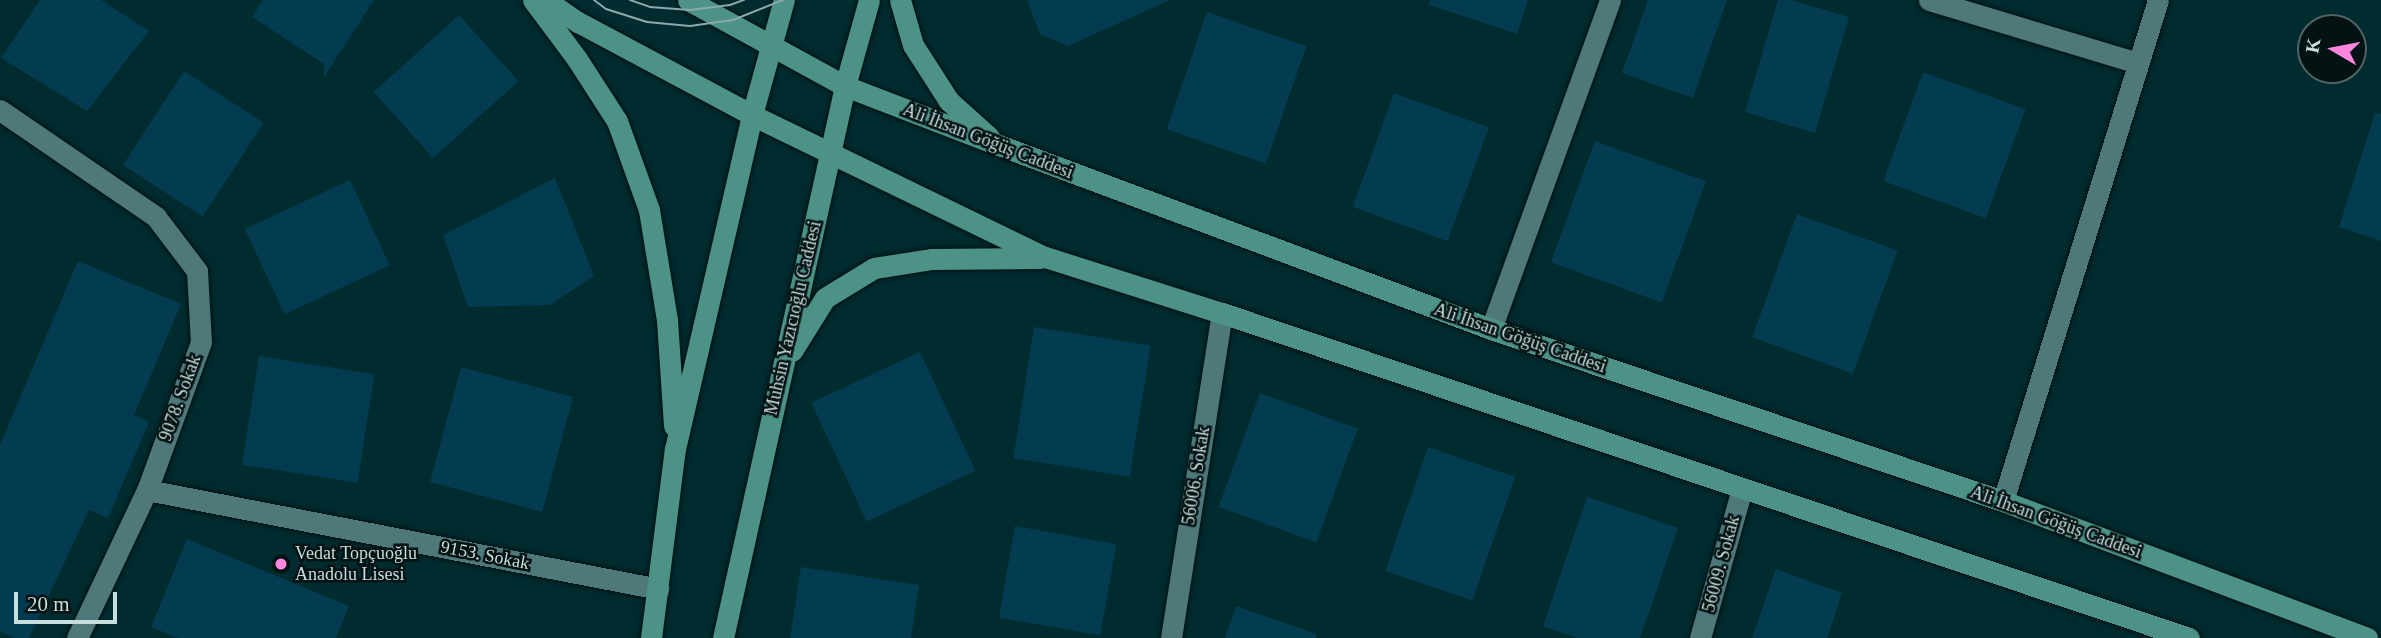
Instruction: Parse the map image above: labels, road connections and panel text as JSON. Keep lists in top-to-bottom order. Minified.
{"streets":{"main road":["Ali İhsan Göğüş Caddesi","Muhsin Yazıcıoğlu Caddesi"],"street":["9078. Sokak","56006. Sokak","9153. Sokak","56009. Sokak"]},"crossings":[["Ali İhsan Göğüş Caddesi","Muhsin Yazıcıoğlu Caddesi"],["9078. Sokak","9153. Sokak"]],"places":["Vedat Topçuoğlu Anadolu Lisesi"],"scale_bar":"20 m","north":"left"}
